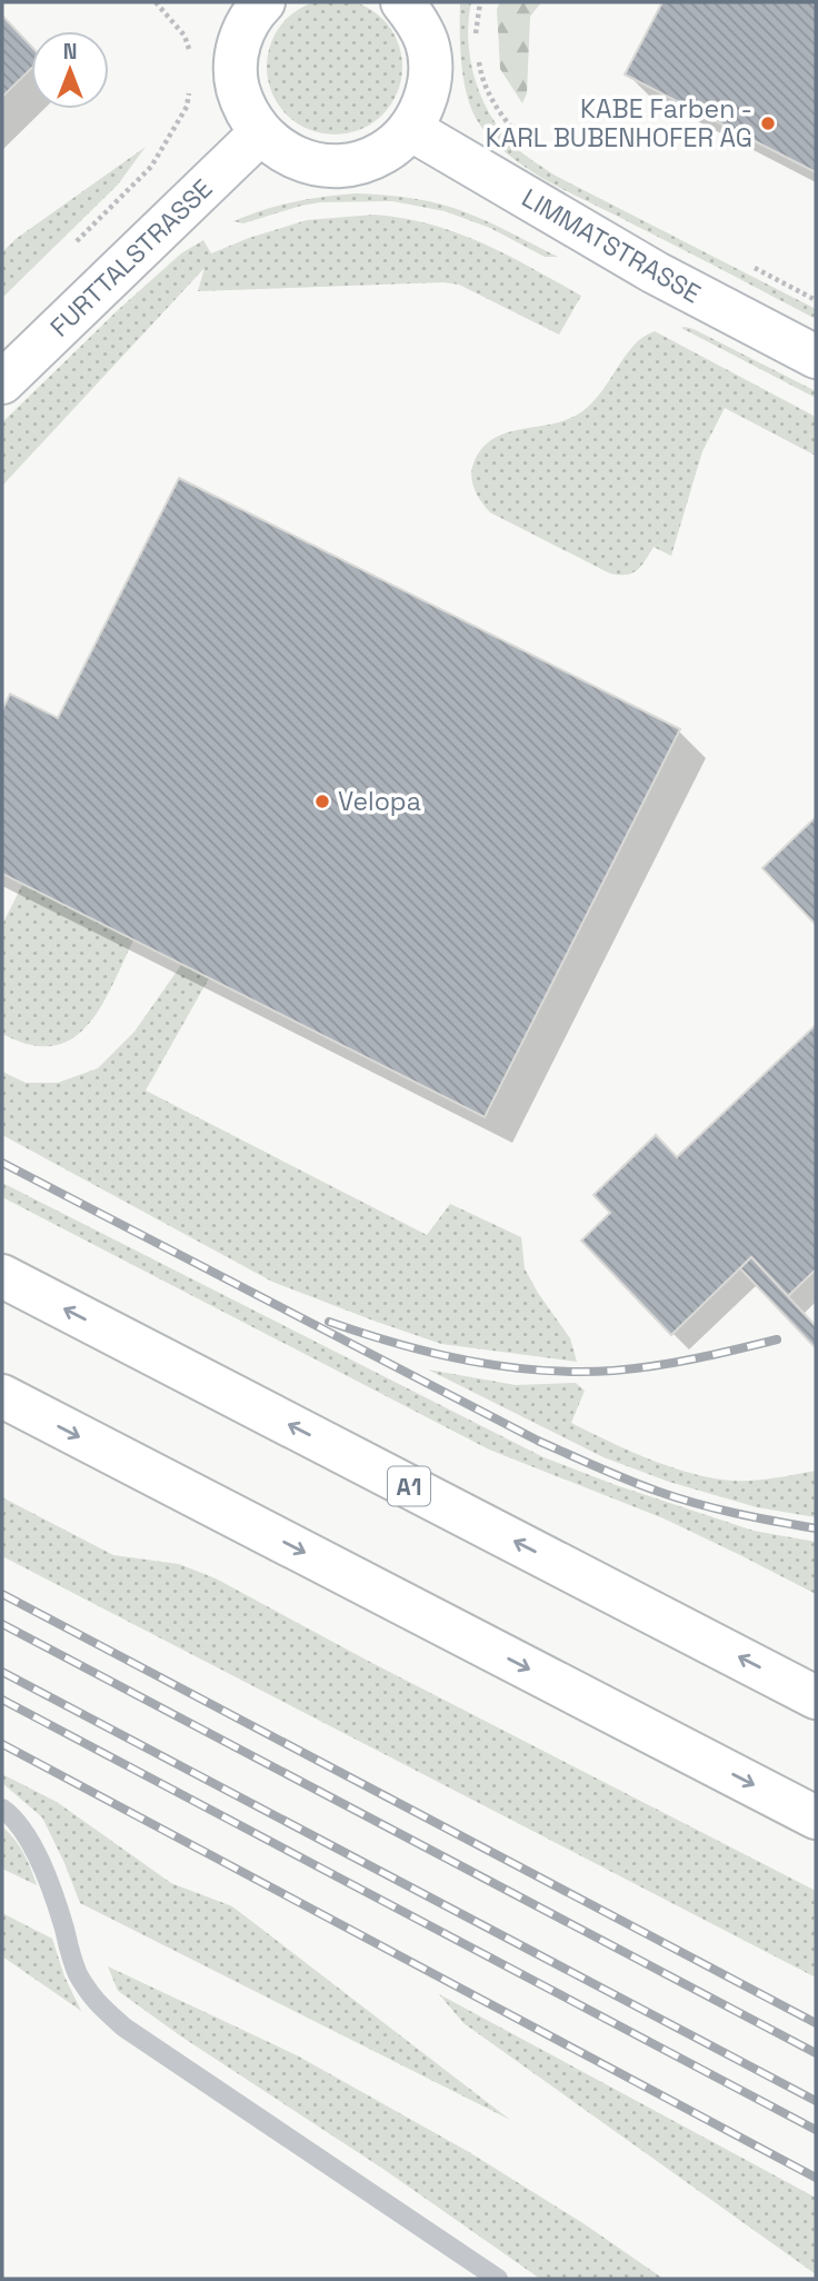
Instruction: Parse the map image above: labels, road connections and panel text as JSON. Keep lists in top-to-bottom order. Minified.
{"streets":{"main road":["LIMMATSTRASSE","FURTTALSTRASSE","A1"]},"places":["KABE Farben - KARL BUBENHOFER AG","Velopa"],"north":"top"}
